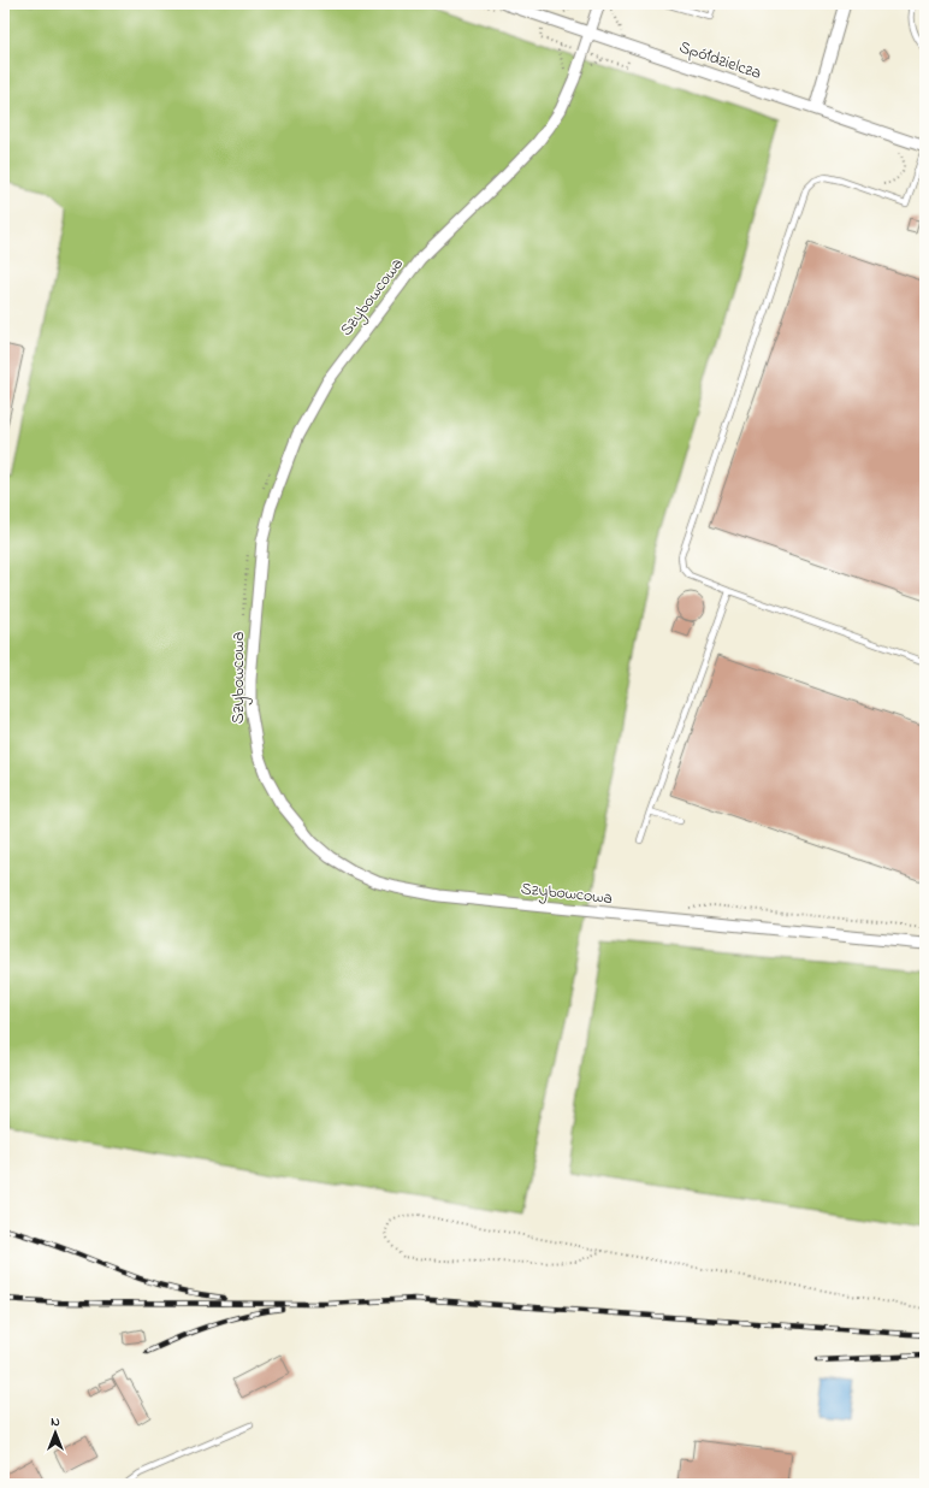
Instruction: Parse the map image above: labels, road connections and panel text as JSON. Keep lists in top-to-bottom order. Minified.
{"streets":{"street":["Spółdzielcza","Szybowcowa"]},"crossings":[["Spółdzielcza","Szybowcowa"]],"north":"top"}
